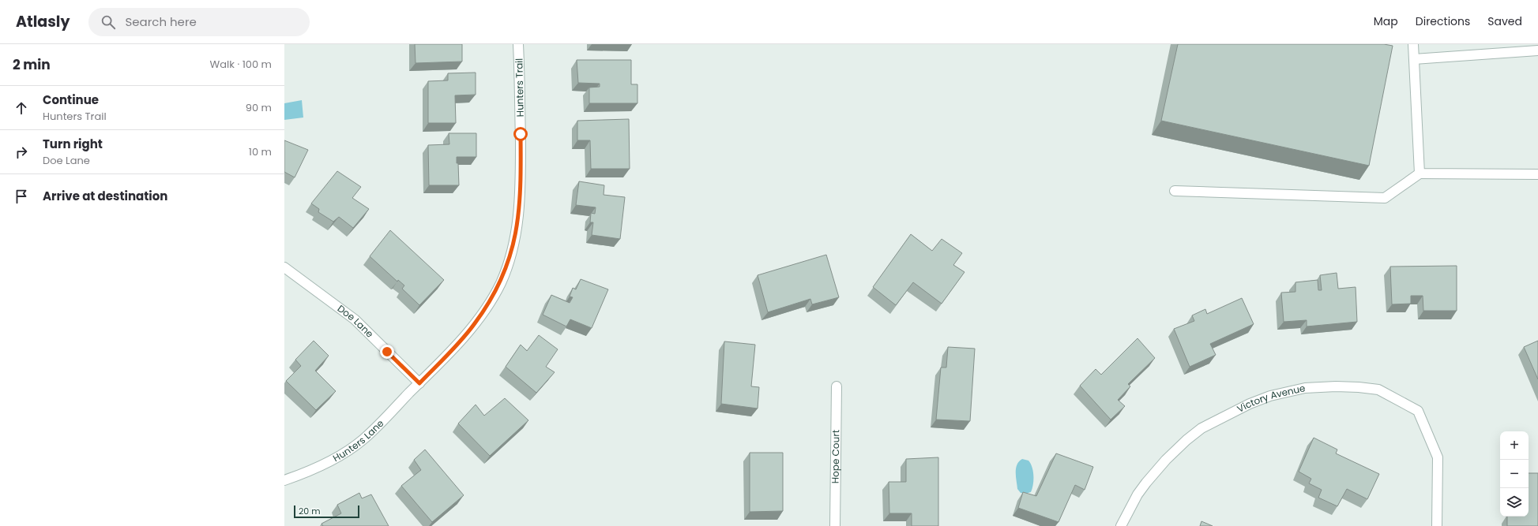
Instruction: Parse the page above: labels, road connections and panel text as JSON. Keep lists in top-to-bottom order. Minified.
{"streets":{"street":["Hunters Trail","Doe Lane","Victory Avenue","Hunters Lane","Hope Court"]},"crossings":[["Hunters Trail","Doe Lane"],["Hunters Trail","Hunters Lane"],["Doe Lane","Hunters Lane"]],"scale_bar":"20 m","page":{"header":"Atlasly","search":"Search here","nav":["Map","Directions","Saved"],"heading":["2 min","Walk · 100 m"],"list":[["Continue","Hunters Trail","90 m"],["Turn right","Doe Lane","10 m"],"Arrive at destination"],"map_buttons":["+","−"],"scale":"20 m"}}
